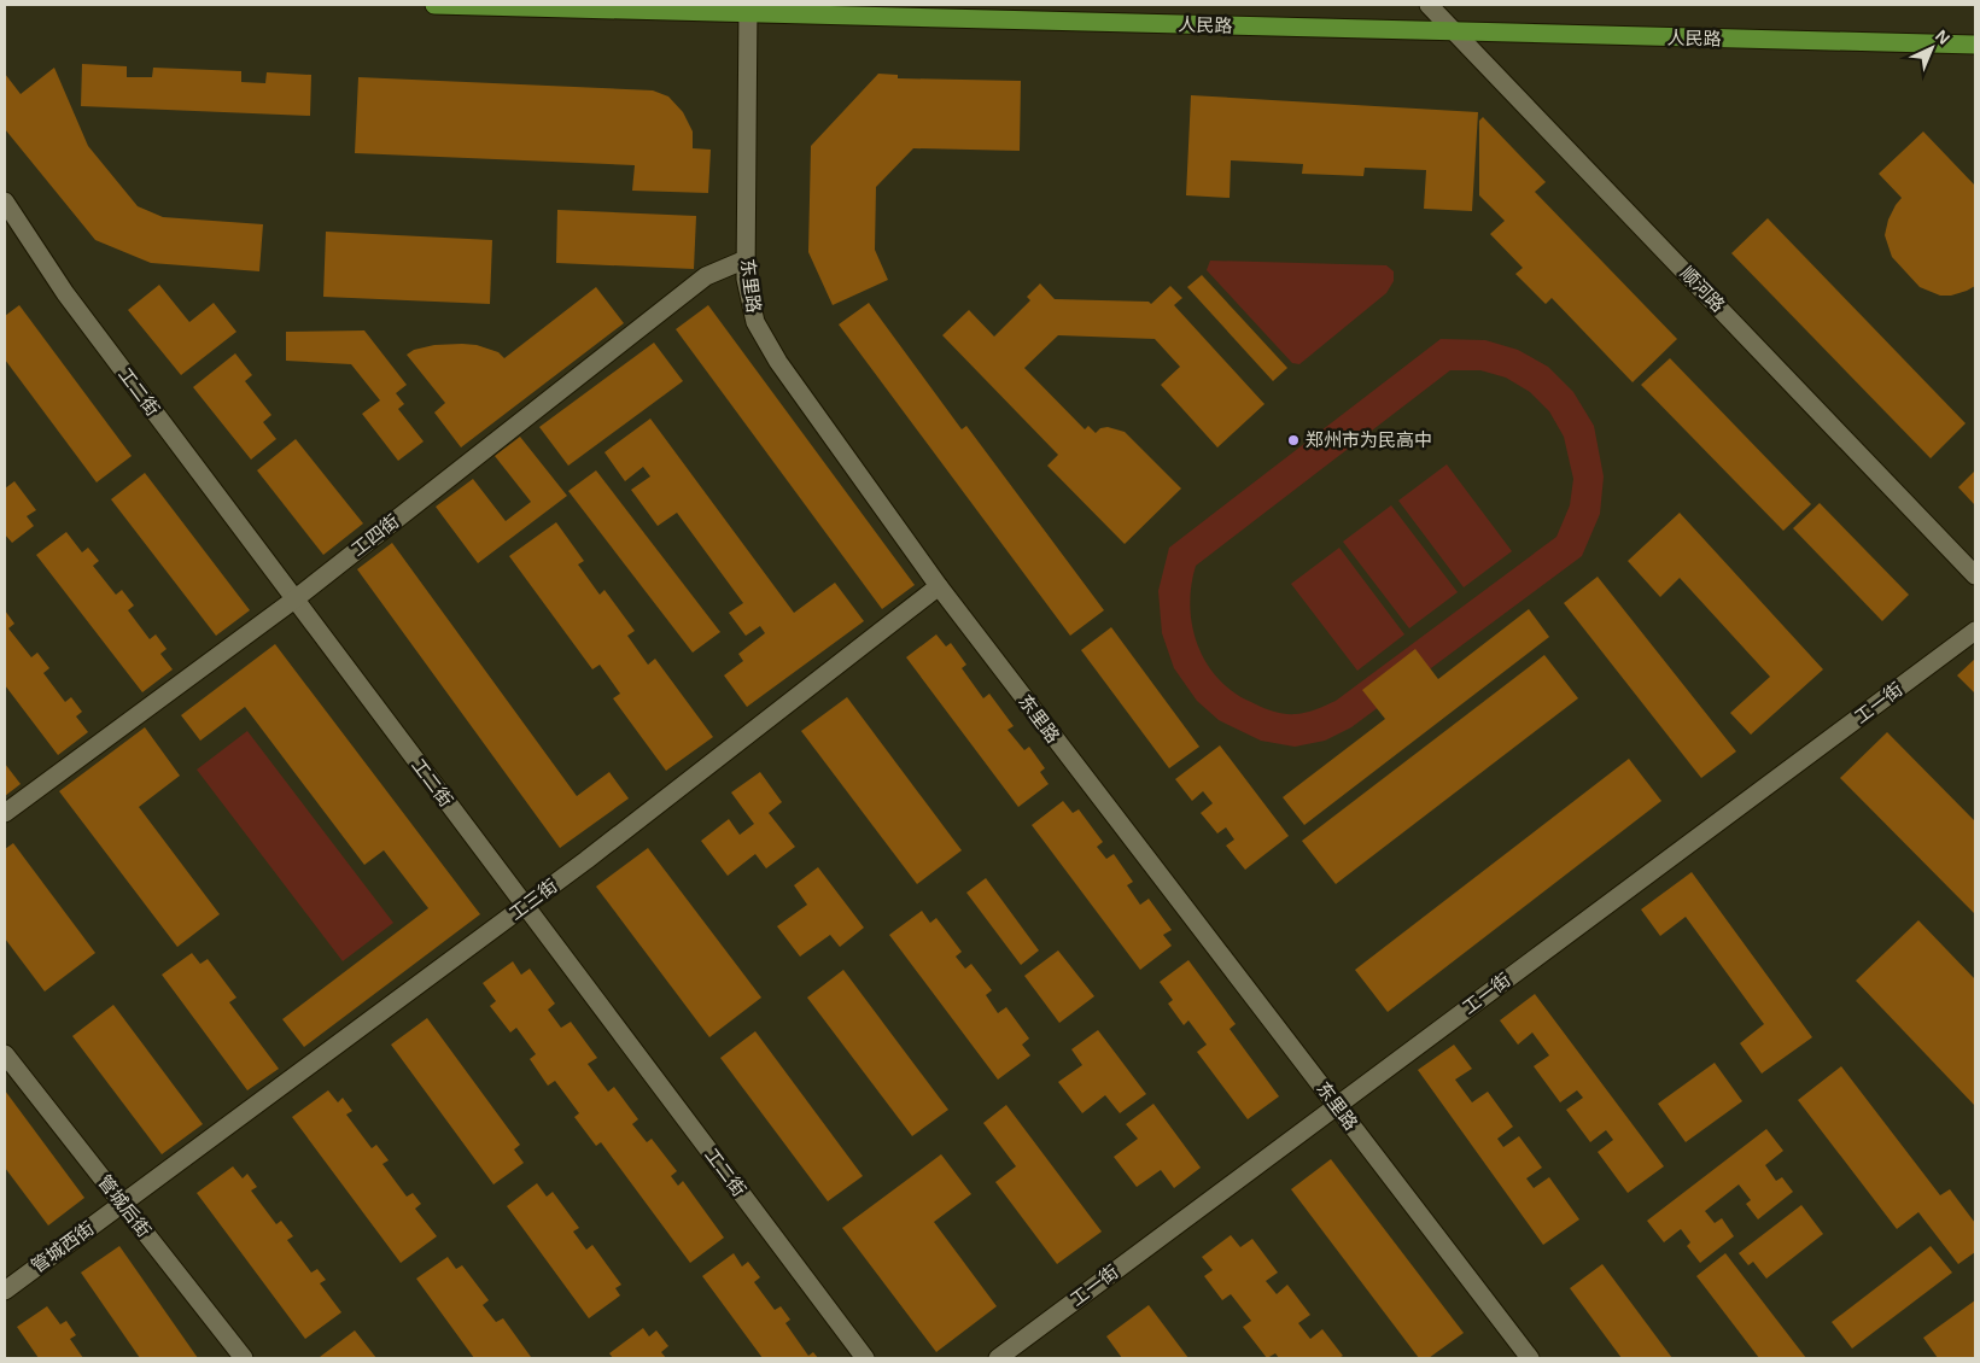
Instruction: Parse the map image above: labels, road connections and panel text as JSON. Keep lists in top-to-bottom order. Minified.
{"streets":{"main road":["人民路"],"street":["东里路","顺河路","工二街","工四街","工一街","工三街","管城后街","管城西街"]},"crossings":[["人民路","东里路"],["人民路","顺河路"],["东里路","工四街"],["东里路","工一街"],["东里路","工三街"],["工二街","工四街"],["工二街","工三街"],["工三街","管城后街"],["工三街","管城西街"],["管城后街","管城西街"]],"places":["郑州市为民高中"],"north":"top right"}
